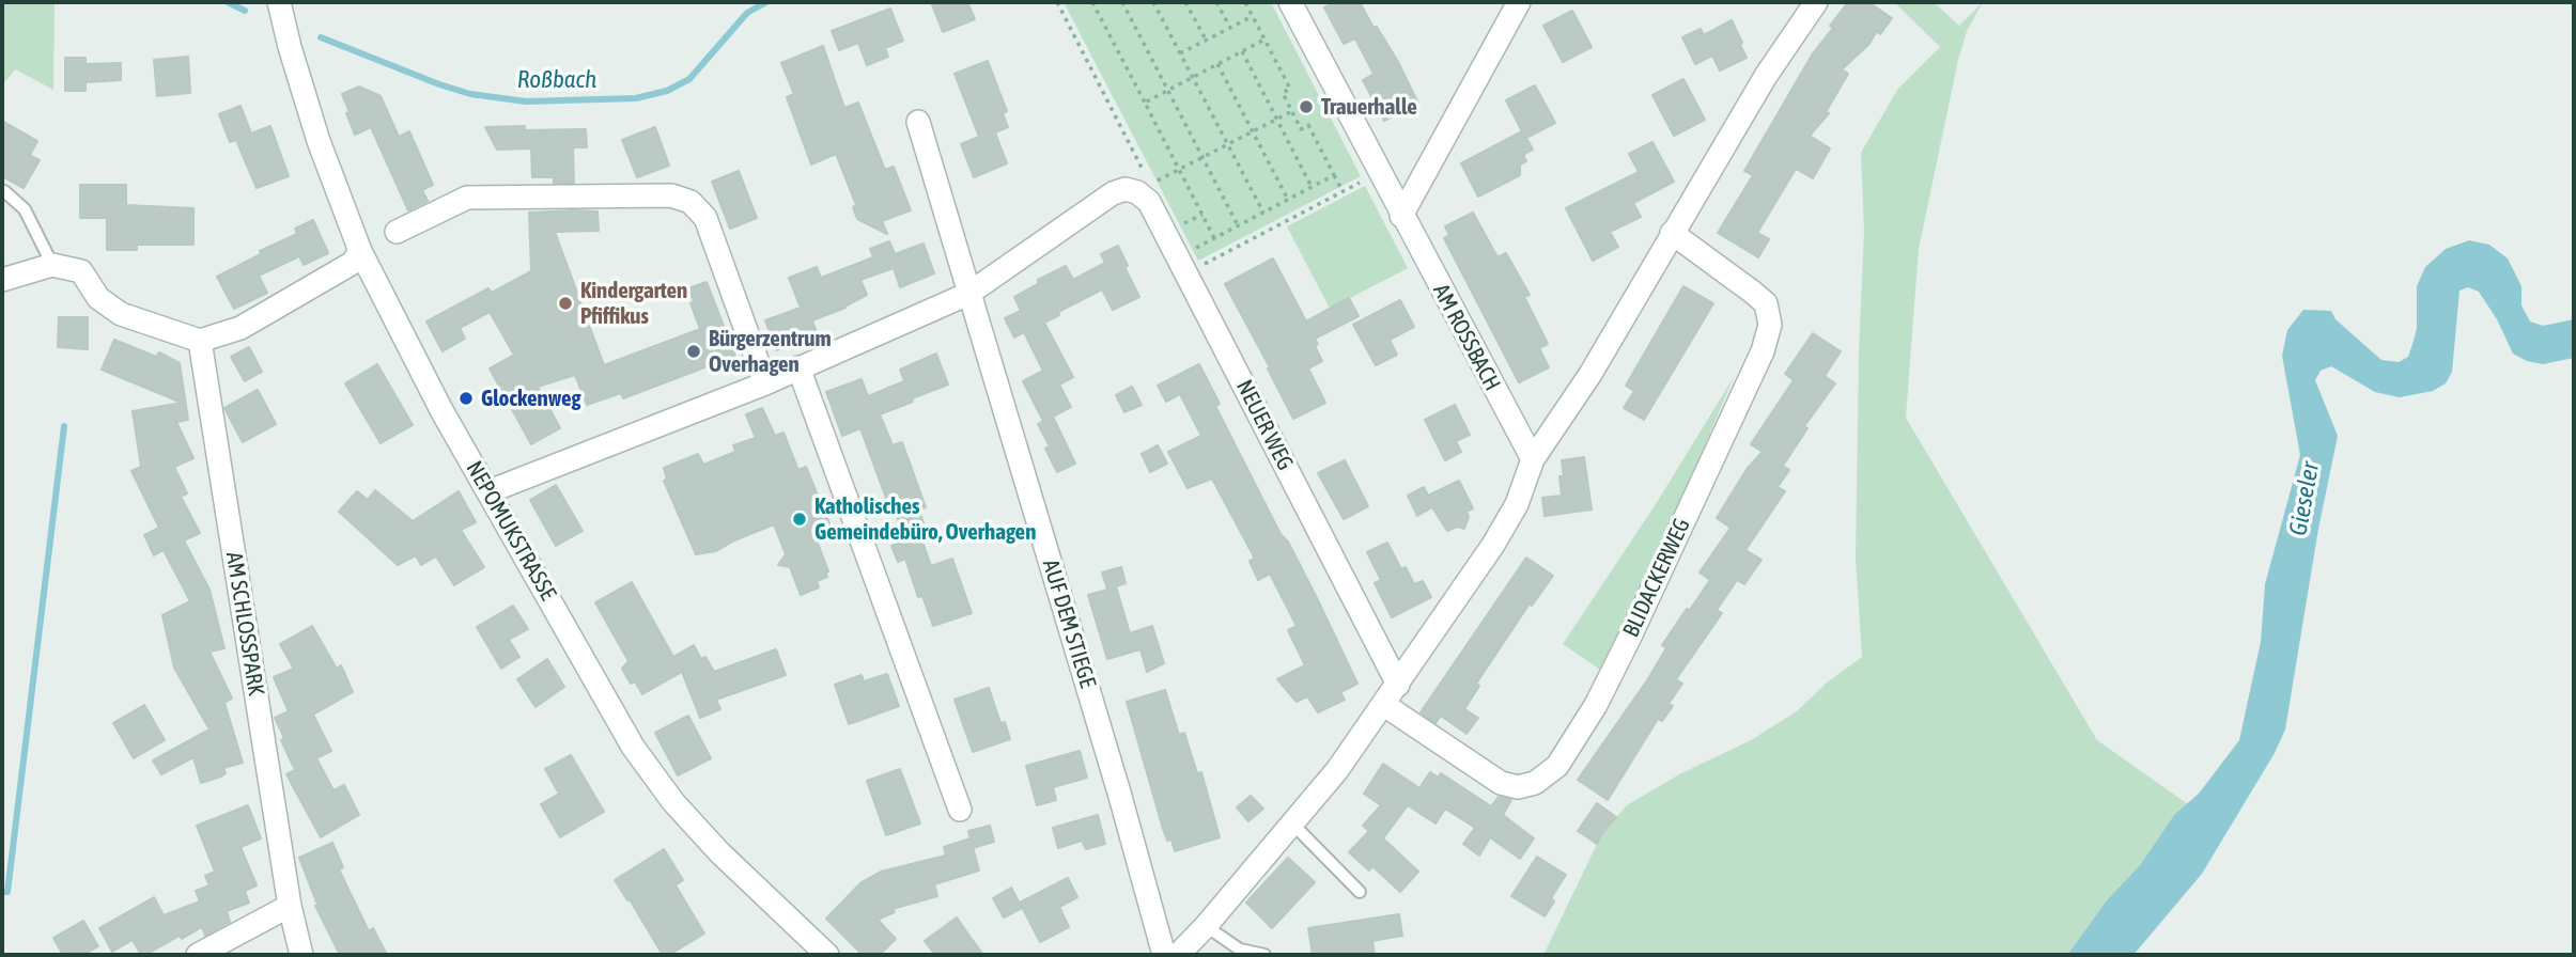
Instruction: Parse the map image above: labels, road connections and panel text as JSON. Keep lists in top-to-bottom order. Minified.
{"streets":{"street":["AM ROSSBACH","NEUER WEG","NEPOMUKSTRASSE","BLIDACKERWEG","AM SCHLOSSPARK","AUF DEM STIEGE"]},"water":["Roßbach","Gieseler"],"places":["Trauerhalle","Kindergarten Pfiffikus","Bürgerzentrum Overhagen","Glockenweg","Katholisches Gemeindebüro, Overhagen"]}
